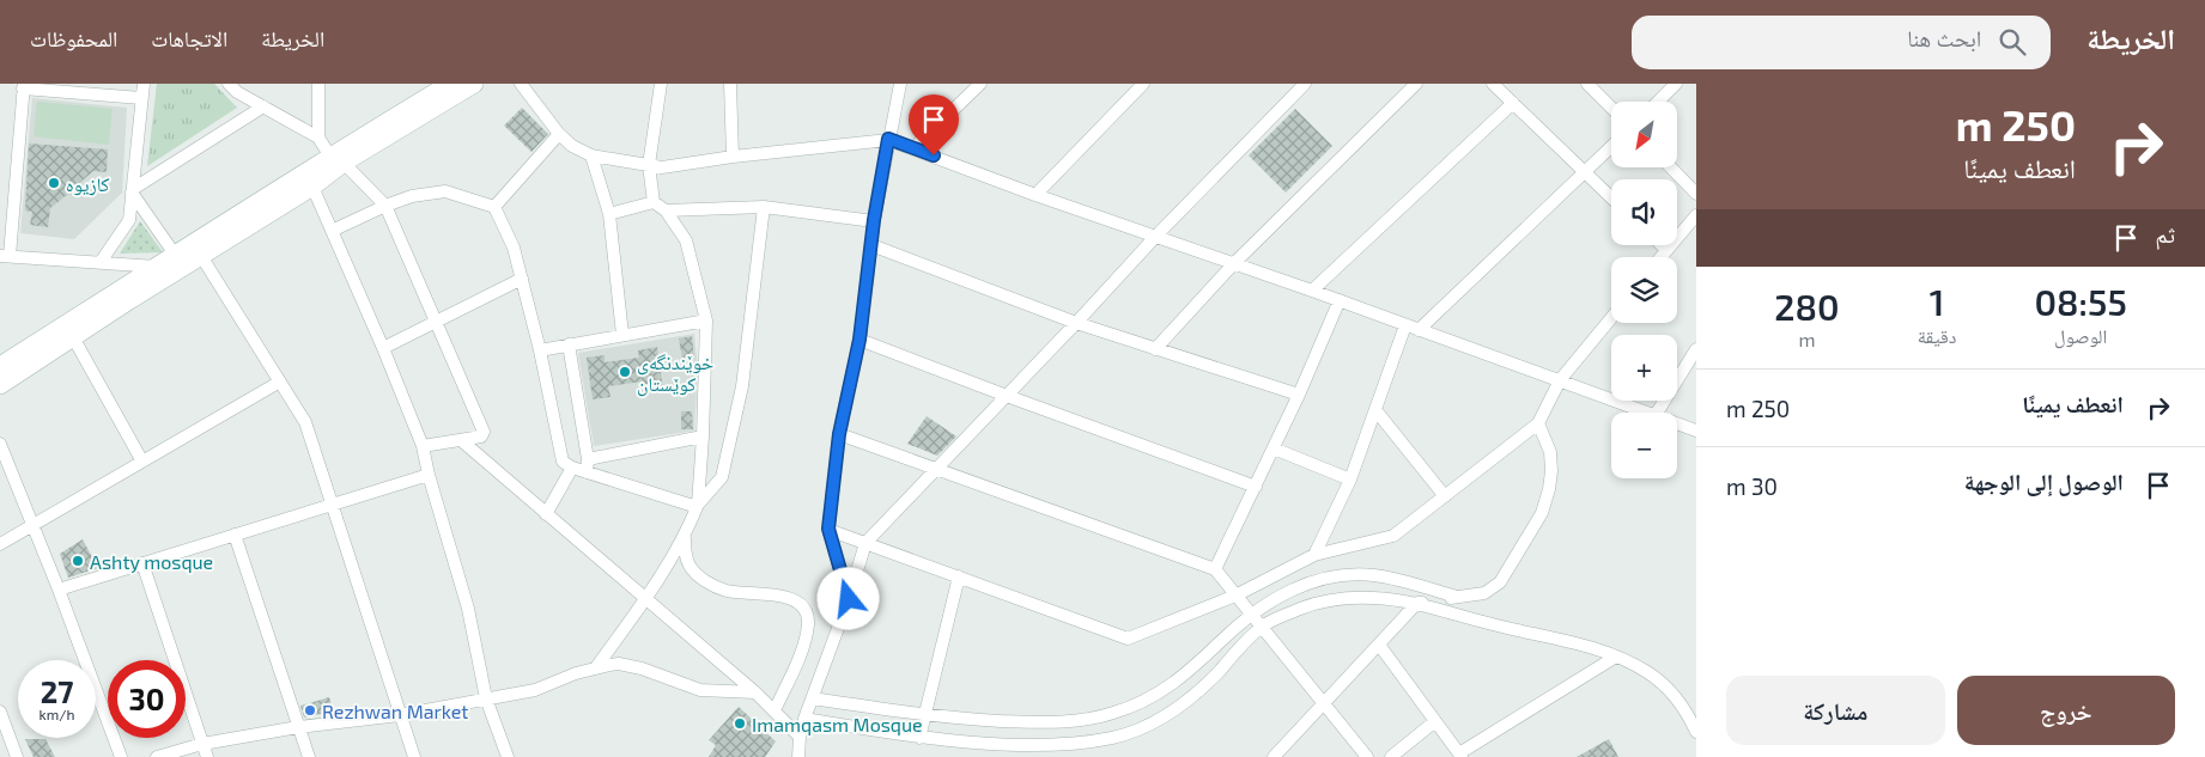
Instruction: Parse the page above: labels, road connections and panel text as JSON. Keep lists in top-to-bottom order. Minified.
{"places":["کازیوه","خوێندنگەی کوێستان","Ashty mosque","Rezhwan Market","Imamqasm Mosque"],"north":"bottom left","page":{"header":"الخريطة","search":"ابحث هنا","nav":["الخريطة","الاتجاهات","المحفوظات"],"turn":["250 m","انعطف يمينًا"],"map_buttons":["+","−"],"then":"ثم","eta":["08:55","الوصول","1","دقيقة","280","m"],"list":[{"name":"انعطف يمينًا","value":"250 m"},{"name":"الوصول إلى الوجهة","value":"30 m"}],"speed":"27 km/h","limit":"30","buttons":["خروج","مشاركة"]}}
